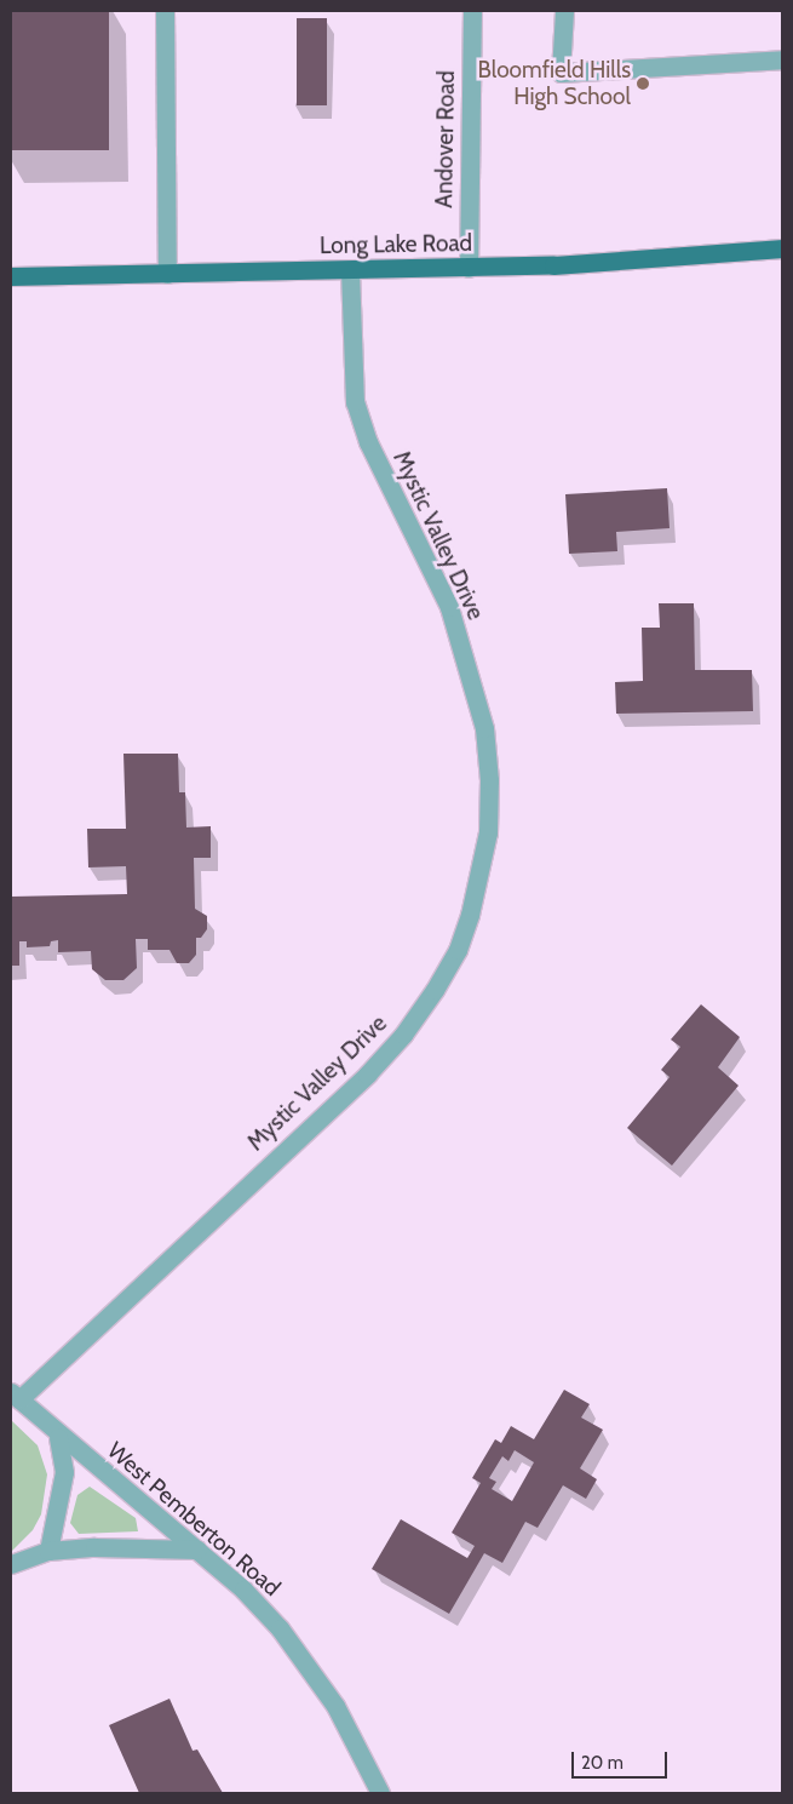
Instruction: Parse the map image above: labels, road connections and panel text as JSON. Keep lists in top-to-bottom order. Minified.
{"streets":{"main road":["Long Lake Road"],"street":["Andover Road","Mystic Valley Drive","West Pemberton Road"]},"crossings":[["Andover Road","Long Lake Road"],["Long Lake Road","Mystic Valley Drive"],["Mystic Valley Drive","West Pemberton Road"]],"places":["Bloomfield Hills High School"],"scale_bar":"20 m"}
